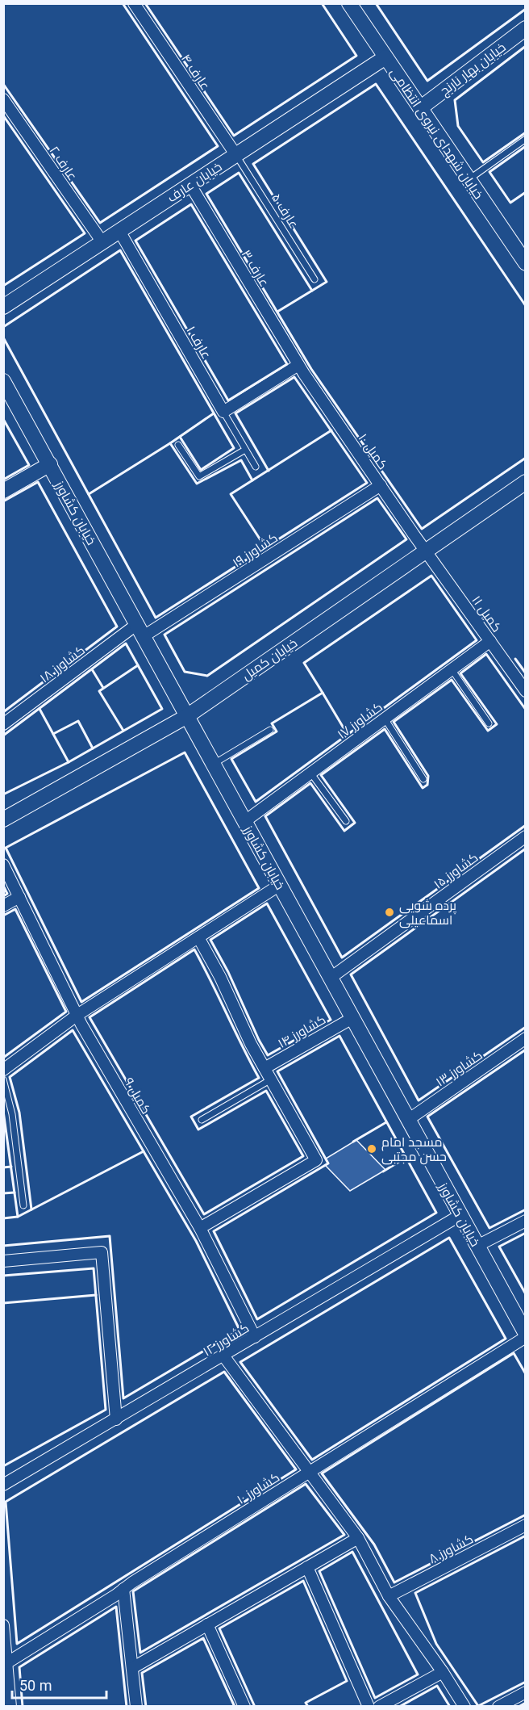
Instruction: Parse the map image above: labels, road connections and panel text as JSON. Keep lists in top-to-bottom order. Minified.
{"streets":{"street":["خیابان بهار نارنج","عارف ۴","خیابان شهدای نیروی انتظامی","عارف ۲","خیابان عارف","عارف ۳","عارف ۱","کمیل ۱۰","خیابان کشاورز","کشاورز ۱۹","کمیل ۱۱","خیابان کمیل","کشاورز ۱۸","کشاورز ۱۷","کشاورز ۱۵","کشاورز ۱۴","کشاورز ۱۳","کمیل ۹","کشاورز ۱۲","کشاورز ۱۰","کشاورز ۸"],"lane":["عارف ۵"]},"crossings":[["خیابان بهار نارنج","خیابان شهدای نیروی انتظامی"],["عارف ۴","خیابان عارف"],["عارف ۴","عارف ۵"],["خیابان شهدای نیروی انتظامی","خیابان عارف"],["عارف ۲","خیابان عارف"],["خیابان عارف","عارف ۵"],["خیابان عارف","عارف ۳"],["خیابان عارف","عارف ۱"],["عارف ۳","کمیل ۱۰"],["کمیل ۱۰","کشاورز ۱۹"],["کمیل ۱۰","کمیل ۱۱"],["کمیل ۱۰","خیابان کمیل"],["خیابان کشاورز","کشاورز ۱۹"],["خیابان کشاورز","خیابان کمیل"],["خیابان کشاورز","کشاورز ۱۸"],["خیابان کشاورز","کشاورز ۱۷"],["خیابان کشاورز","کشاورز ۱۵"],["خیابان کشاورز","کشاورز ۱۴"],["خیابان کشاورز","کشاورز ۱۳"],["خیابان کشاورز","کشاورز ۱۲"],["خیابان کشاورز","کشاورز ۱۰"],["کشاورز ۱۹","کشاورز ۱۸"],["کمیل ۱۱","خیابان کمیل"],["کمیل ۱۱","کشاورز ۱۷"],["کمیل ۹","کشاورز ۱۲"]],"places":["پرده شویی اسماعیلی","مسجد امام حسن مجتبی"],"scale_bar":"50 m"}
